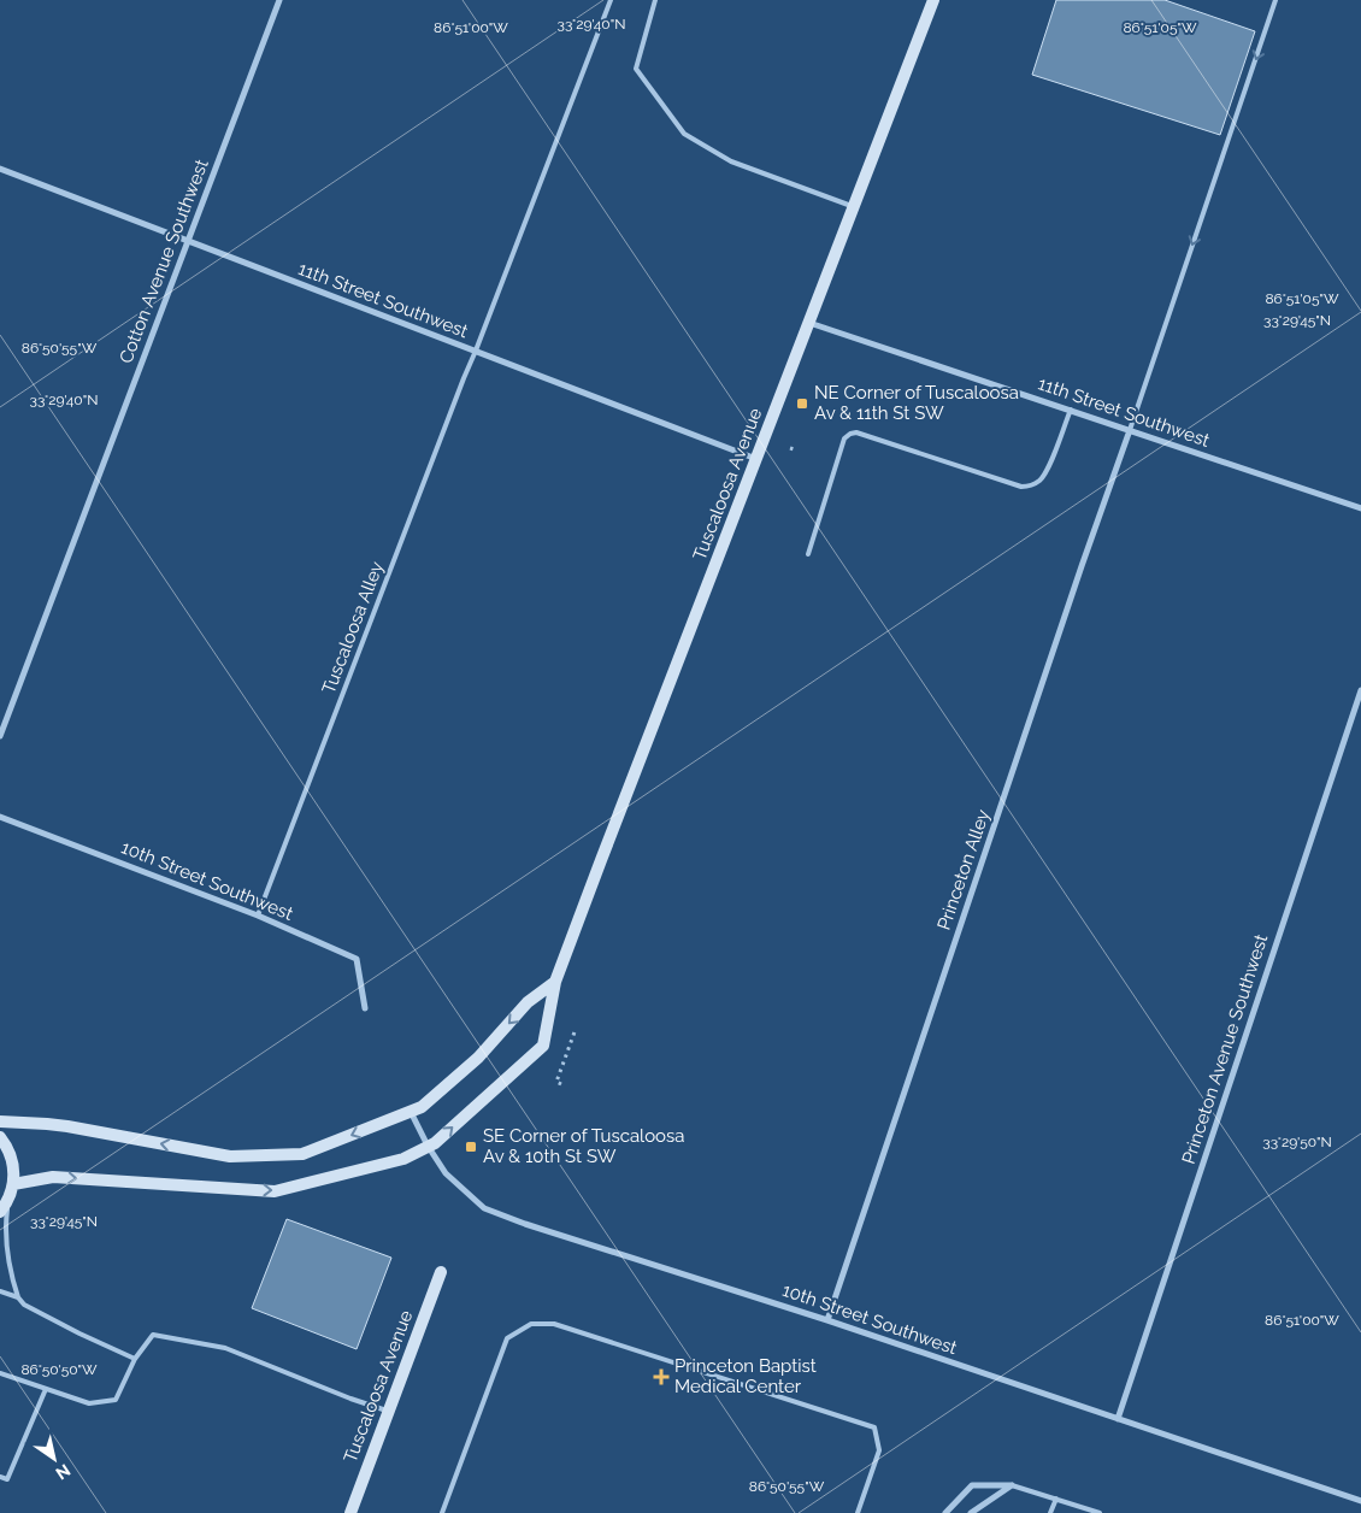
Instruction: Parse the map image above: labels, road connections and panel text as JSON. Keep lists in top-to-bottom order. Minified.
{"streets":{"street":["Cotton Avenue Southwest","11th Street Southwest","Tuscaloosa Avenue","Princeton Alley","10th Street Southwest","Princeton Avenue Southwest"],"lane":["Tuscaloosa Alley"]},"crossings":[["Cotton Avenue Southwest","11th Street Southwest"],["11th Street Southwest","Tuscaloosa Avenue"],["11th Street Southwest","Tuscaloosa Alley"],["11th Street Southwest","Princeton Alley"],["Tuscaloosa Avenue","10th Street Southwest"],["Tuscaloosa Alley","10th Street Southwest"],["Princeton Alley","10th Street Southwest"],["10th Street Southwest","Princeton Avenue Southwest"]],"places":{"transit":["NE Corner of Tuscaloosa Av & 11th St SW","SE Corner of Tuscaloosa Av & 10th St SW"],"health":["Princeton Baptist Medical Center"]},"north":"bottom right","coordinates":["33°29'40\"N","86°51'00\"W","86°51'05\"W","33°29'45\"N","86°50'55\"W","33°29'50\"N","86°50'50\"W"]}
